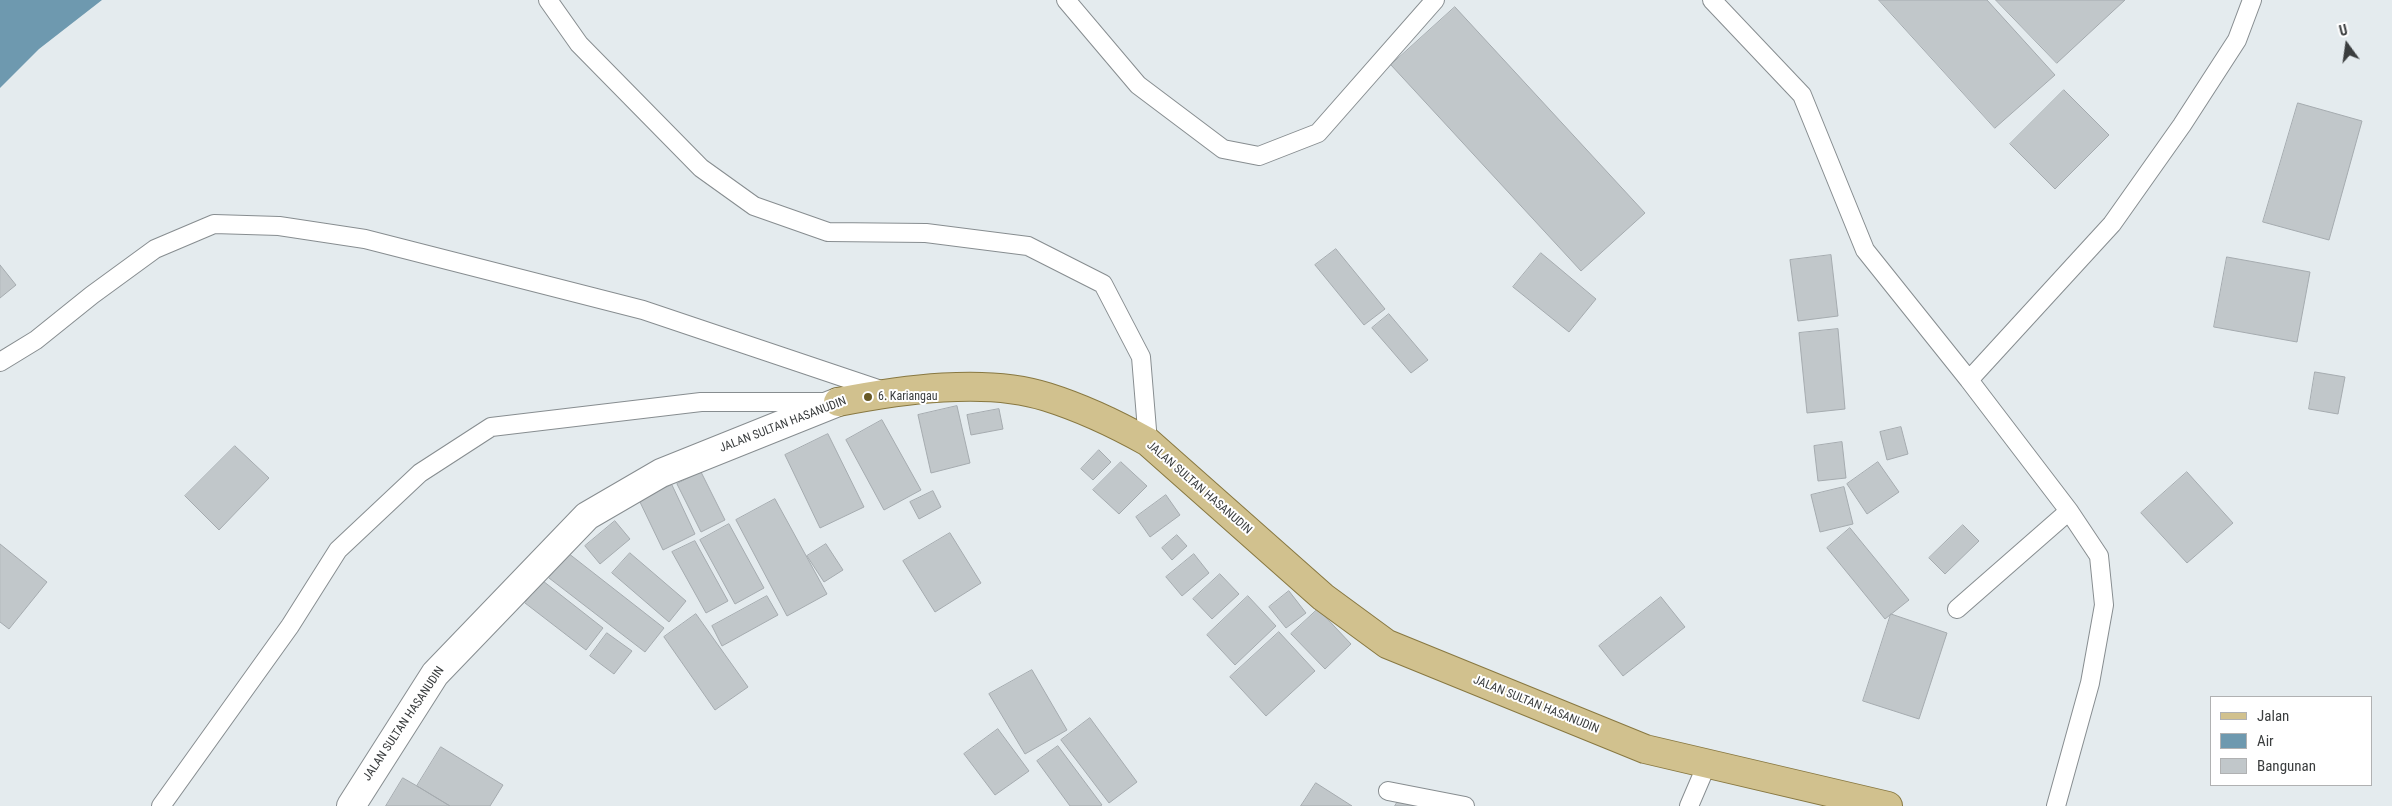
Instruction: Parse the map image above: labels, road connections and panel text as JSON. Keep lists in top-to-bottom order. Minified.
{"streets":{"main road":["JALAN SULTAN HASANUDIN"]},"places":["6. Kariangau"],"legend":["Jalan","Air","Bangunan"],"north":"top"}
